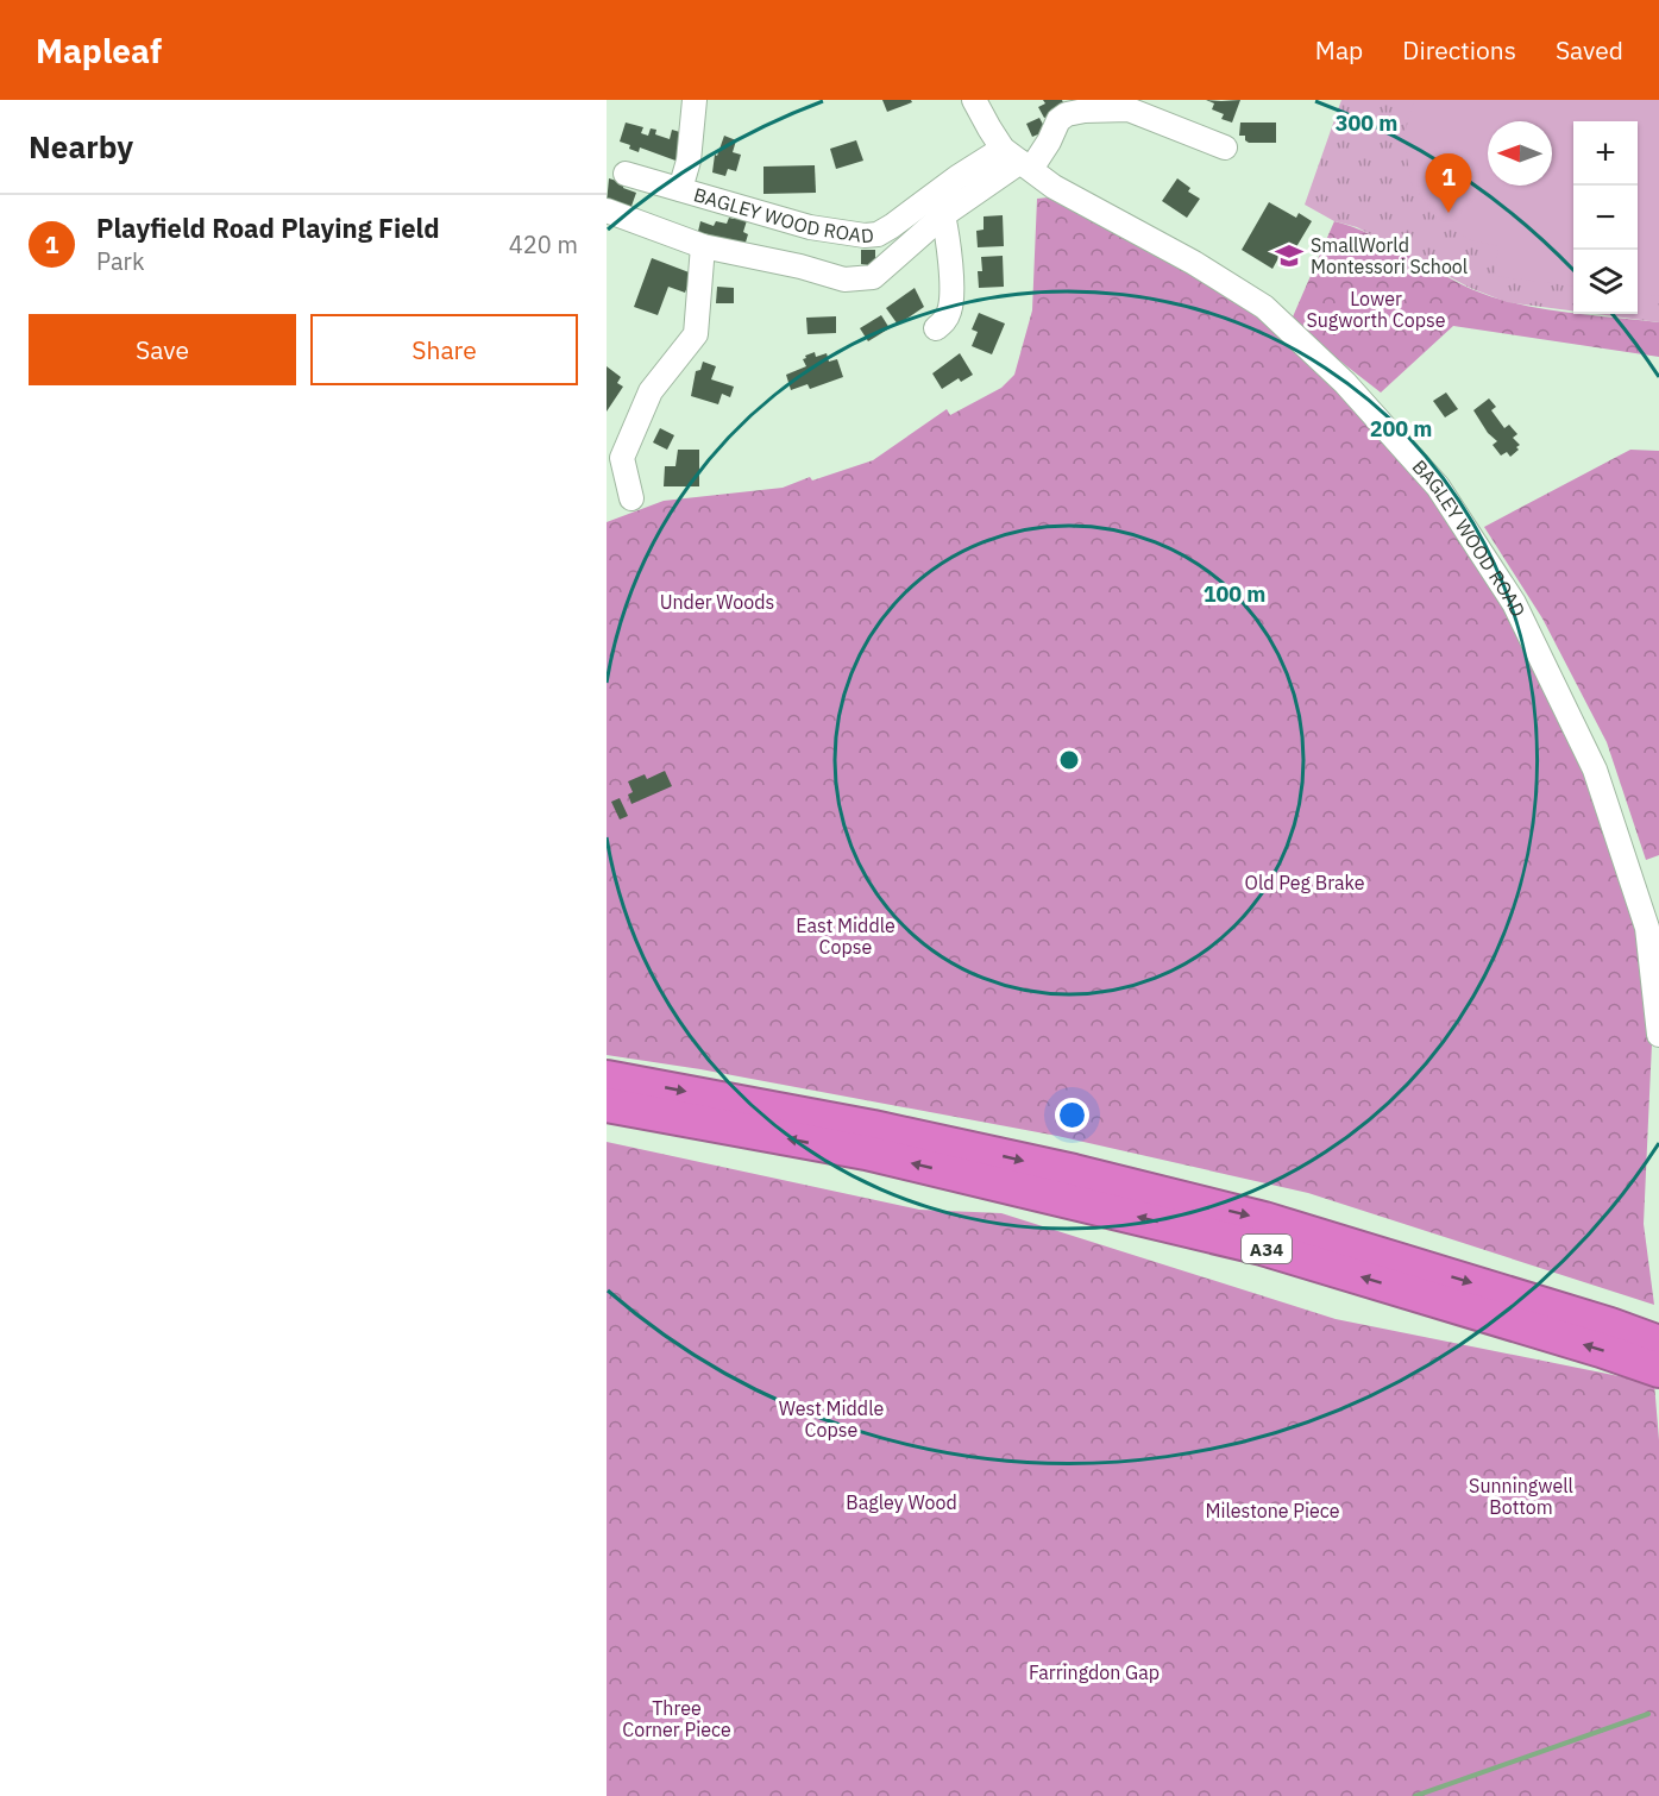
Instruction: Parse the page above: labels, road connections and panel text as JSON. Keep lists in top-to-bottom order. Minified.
{"streets":{"highway":["A34"],"street":["BAGLEY WOOD ROAD"]},"parks":["Lower Sugworth Copse","Under Woods","Old Peg Brake","East Middle Copse","West Middle Copse","Sunningwell Bottom","Bagley Wood","Milestone Piece","Farringdon Gap","Three Corner Piece"],"places":{"school or university":["SmallWorld Montessori School"]},"north":"left","page":{"header":"Mapleaf","nav":["Map","Directions","Saved"],"heading":"Nearby","map_buttons":["+","−"],"pins":"1","list":[{"mark":"1","name":"Playfield Road Playing Field","note":"Park","value":"420 m"}],"buttons":["Save","Share"]},"rings":["300 m","200 m","100 m"]}
